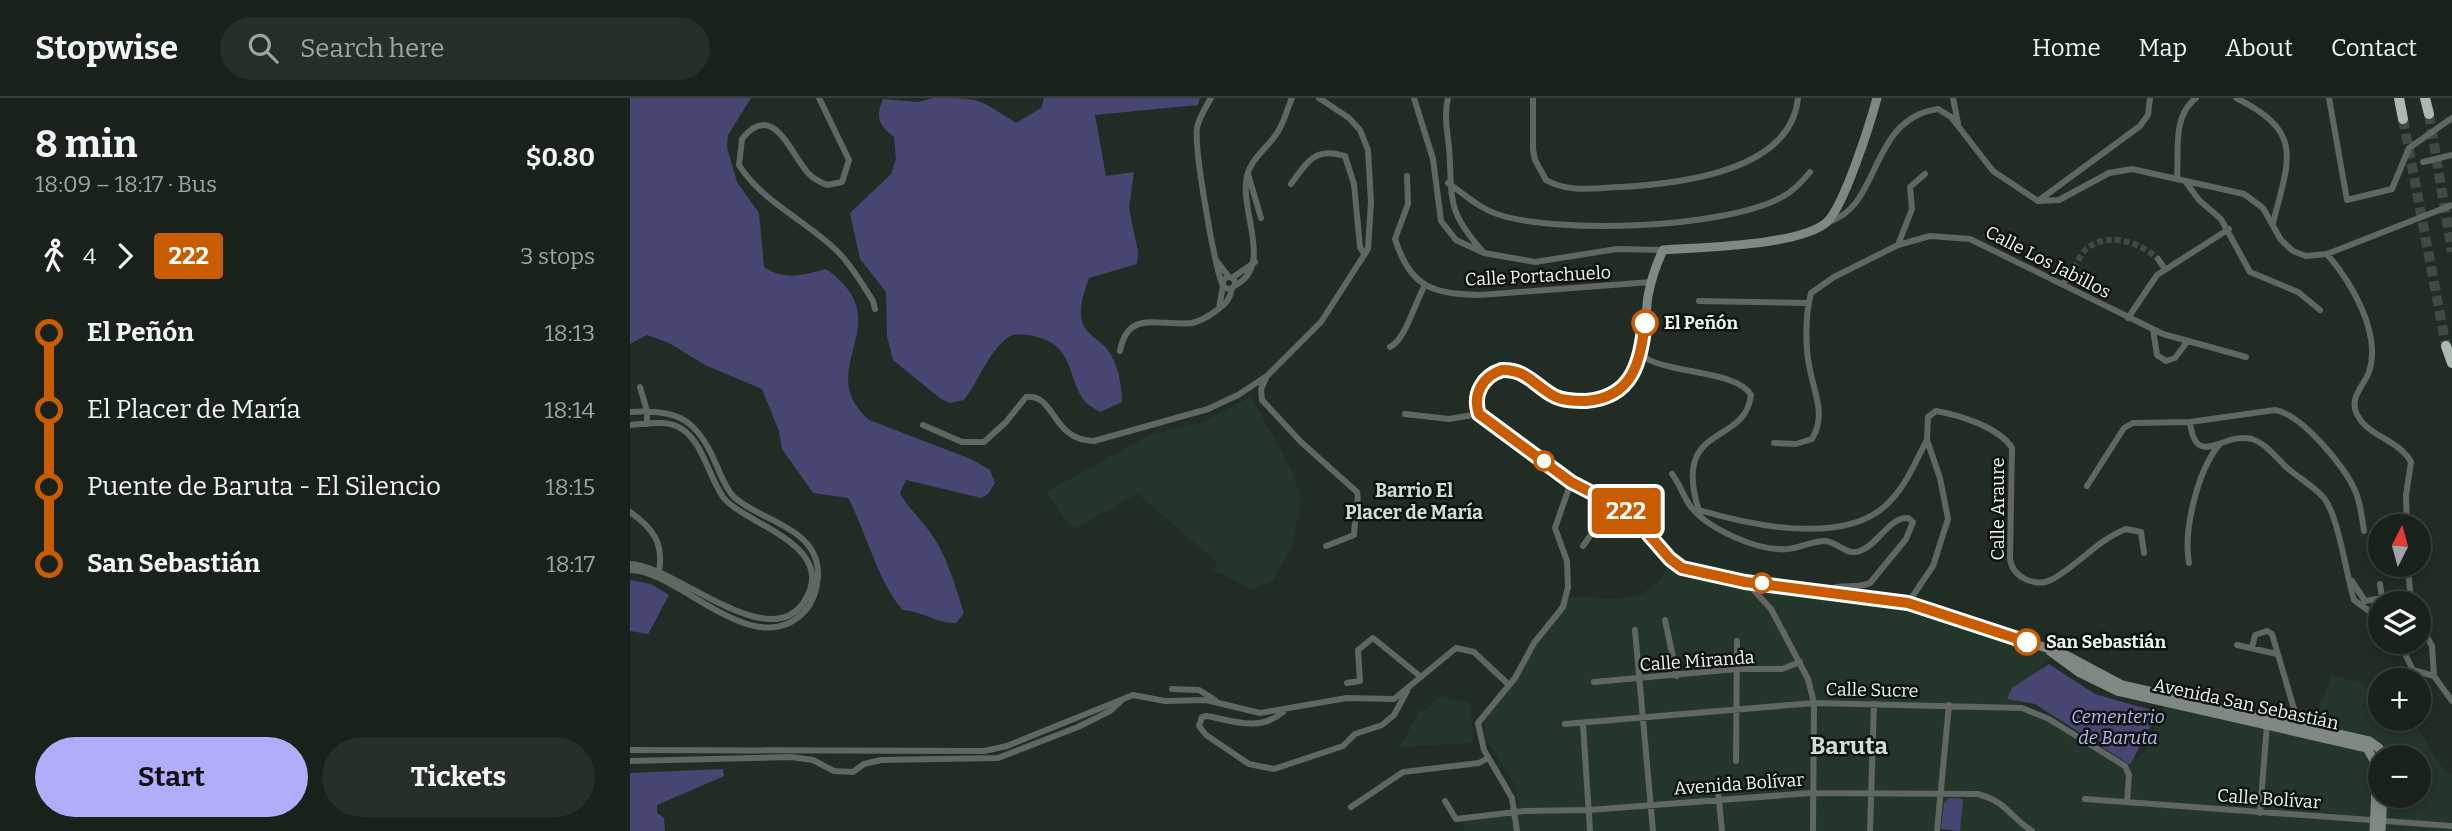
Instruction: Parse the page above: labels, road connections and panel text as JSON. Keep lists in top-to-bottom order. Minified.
{"streets":{"street":["Calle Los Jabillos","Calle Portachuelo","Calle Araure","Calle Miranda","Calle Sucre","Avenida San Sebastián","Avenida Bolívar","Calle Bolívar"]},"crossings":[["Calle Sucre","Calle Bolívar"],["Avenida San Sebastián","Calle Bolívar"]],"districts":["Barrio El Placer de María","Baruta"],"parks":["Cementerio de Baruta"],"places":["El Peñón","San Sebastián"],"lines":["bus line 222"],"north":"top","page":{"header":"Stopwise","search":"Search here","nav":["Home","Map","About","Contact"],"heading":["8 min","18:09 – 18:17 · Bus","$0.80"],"on_map":"222","legs":["4","222","3 stops"],"list":[{"name":"El Peñón","value":"18:13"},{"name":"El Placer de María","value":"18:14"},{"name":"Puente de Baruta - El Silencio","value":"18:15"},{"name":"San Sebastián","value":"18:17"}],"map_buttons":["+","−"],"buttons":["Start","Tickets"]}}
